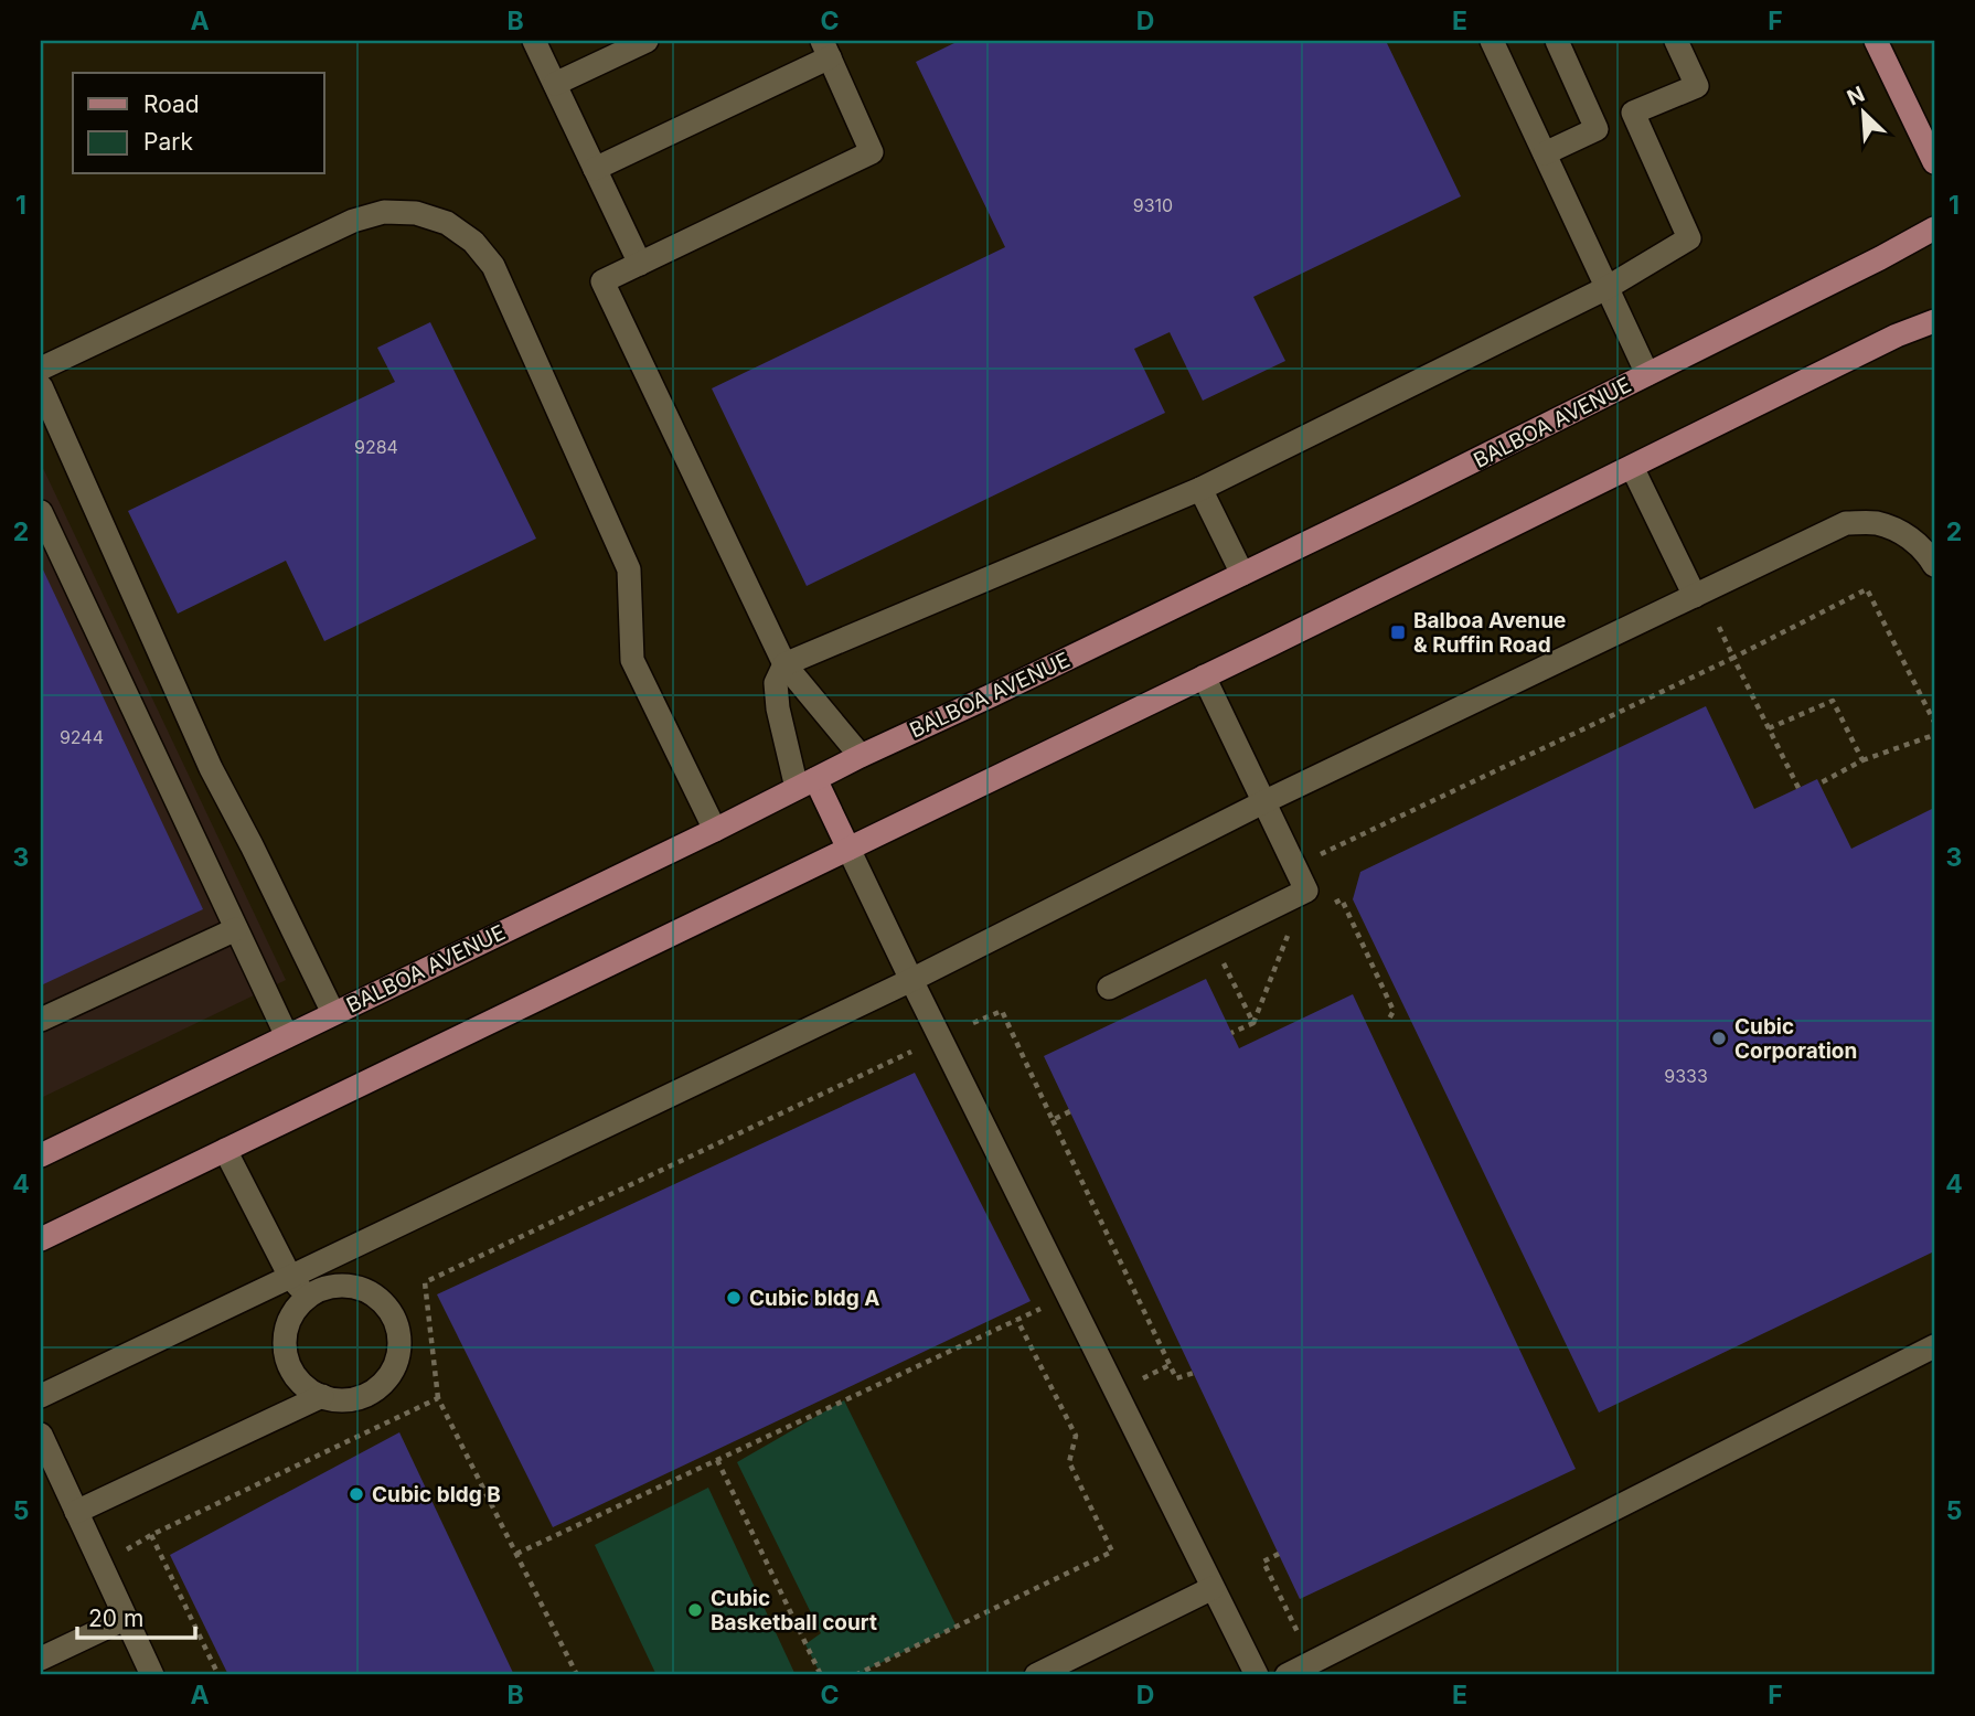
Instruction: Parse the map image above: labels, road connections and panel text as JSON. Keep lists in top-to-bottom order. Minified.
{"streets":{"main road":["BALBOA AVENUE"]},"places":{"transit":["Balboa Avenue & Ruffin Road"],"other":["Cubic Corporation","Cubic bldg A","Cubic bldg B","Cubic Basketball court"]},"house_numbers":["9310","9284","9244","9333"],"legend":["Road","Park"],"scale_bar":"20 m","north":"top left","grid":{"columns":["A","B","C","D","E","F"],"rows":["1","2","3","4","5"]}}
